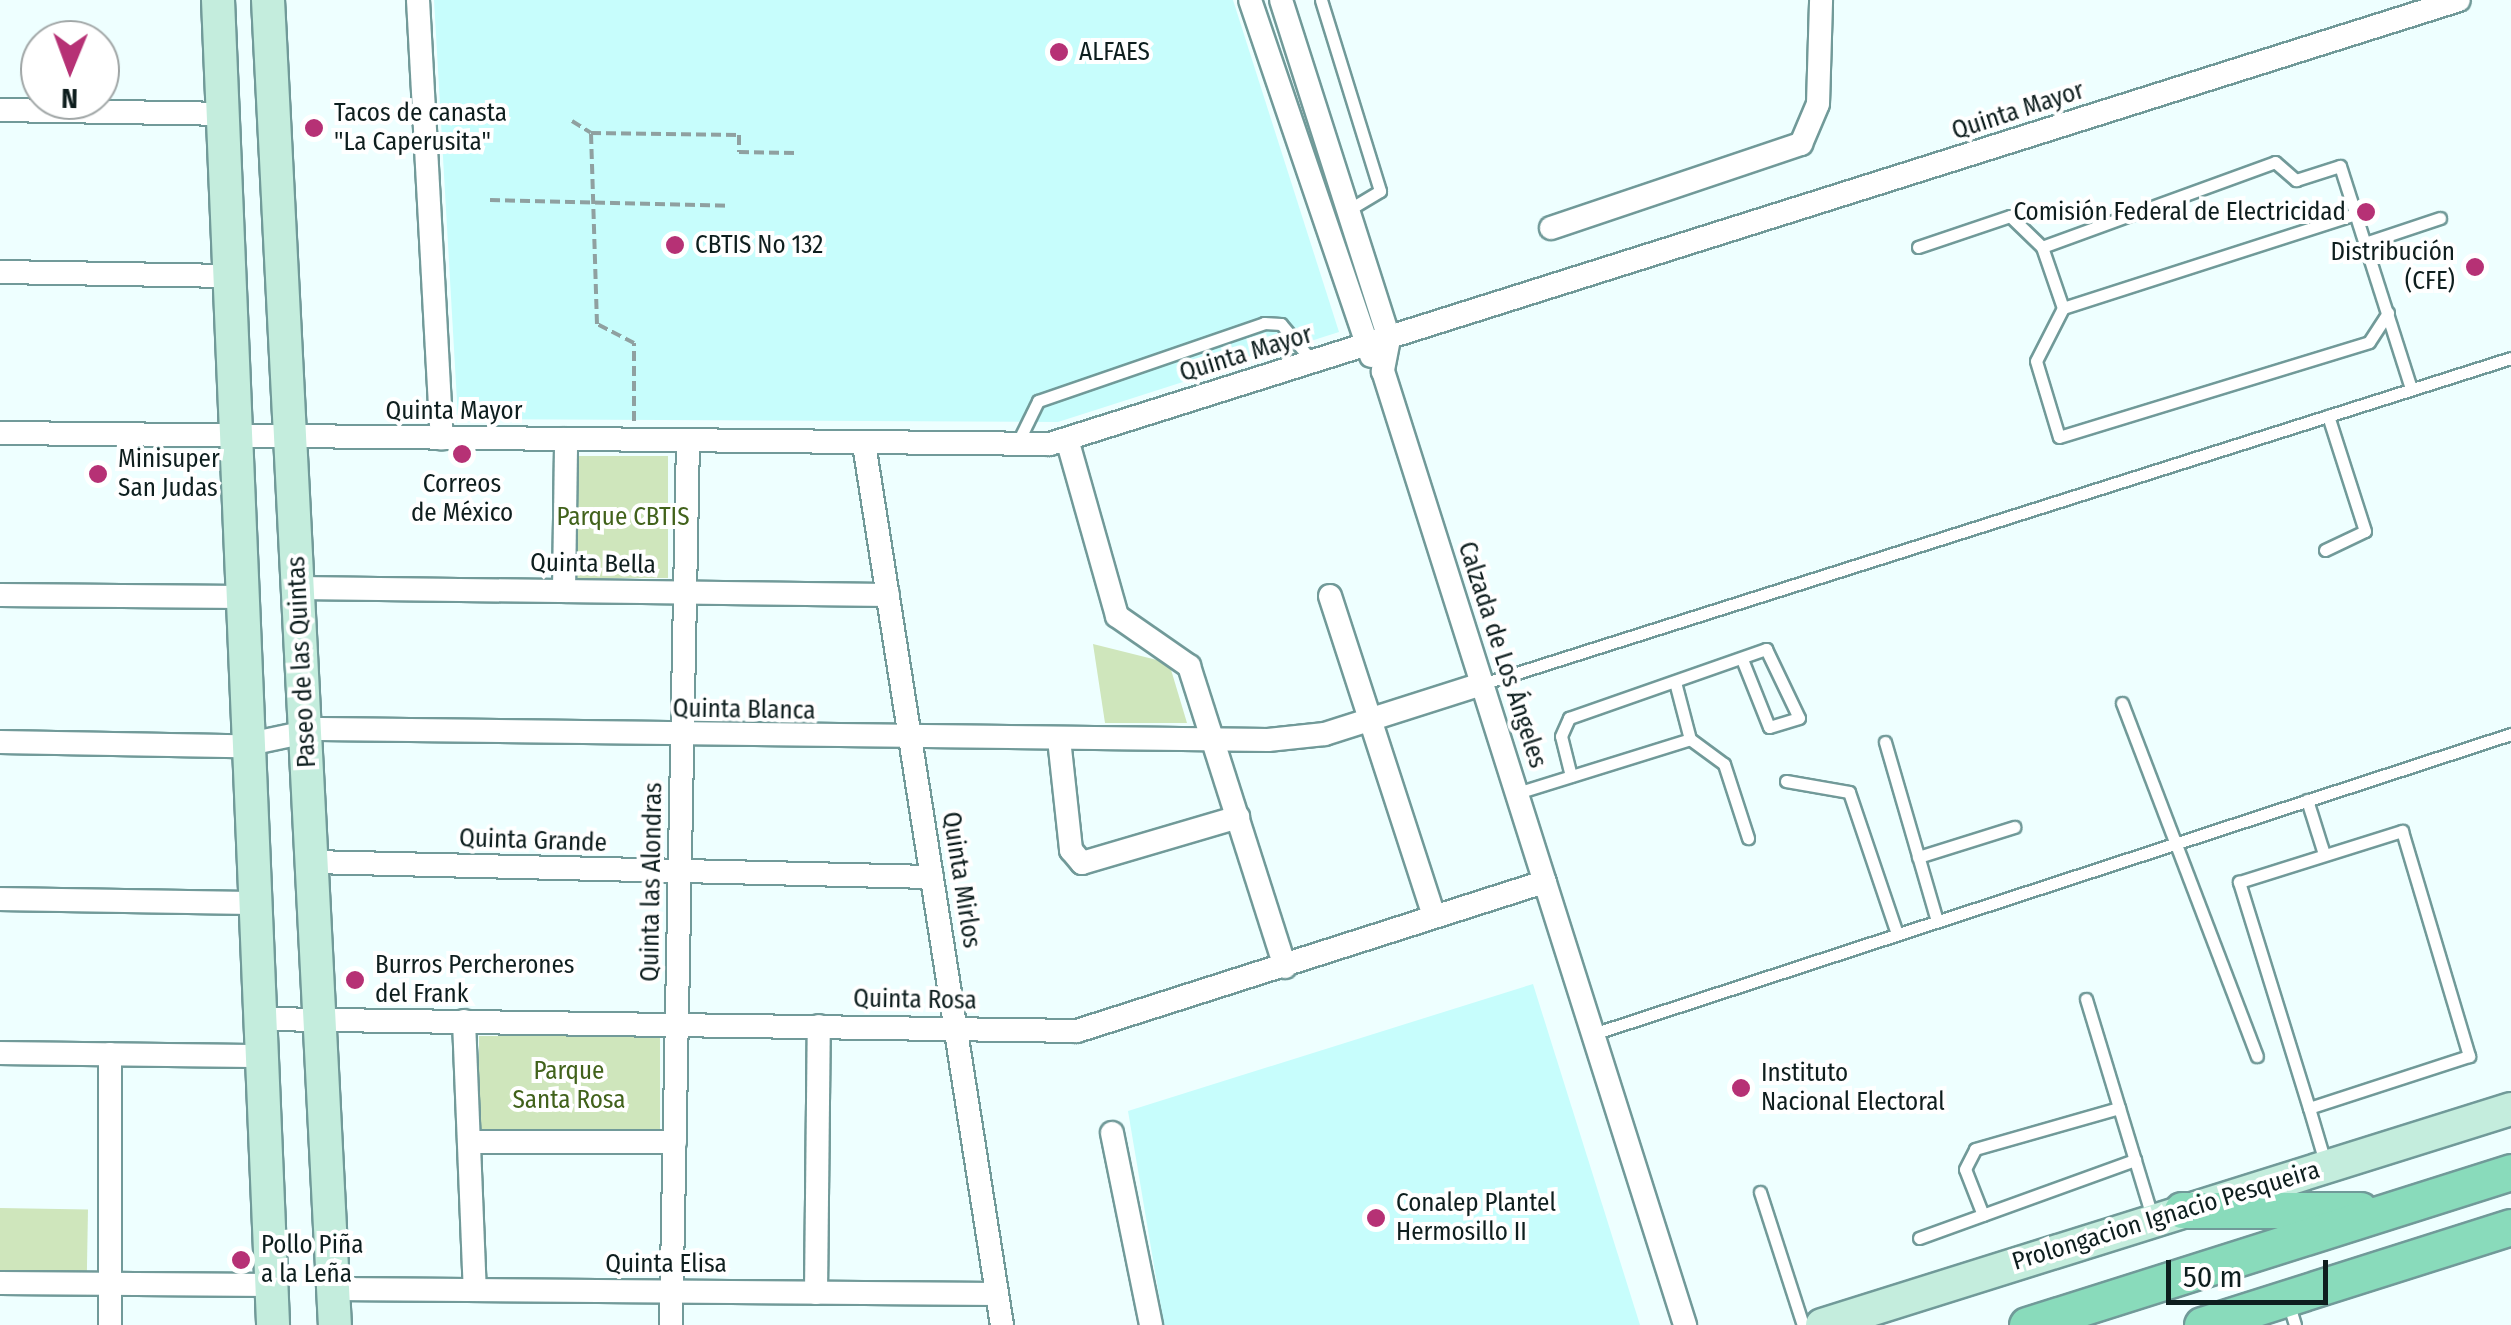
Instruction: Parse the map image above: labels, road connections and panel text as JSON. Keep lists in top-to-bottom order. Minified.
{"streets":{"main road":["Paseo de las Quintas","Prolongacion Ignacio Pesqueira"],"street":["Quinta Mayor","Quinta Bella","Calzada de Los Ángeles","Quinta Blanca","Quinta Grande","Quinta Mirlos","Quinta las Alondras","Quinta Rosa","Quinta Elisa"]},"crossings":[["Quinta Mayor","Calzada de Los Ángeles"],["Quinta Mayor","Paseo de las Quintas"],["Quinta Mayor","Quinta Mirlos"],["Quinta Mayor","Quinta las Alondras"],["Quinta Bella","Paseo de las Quintas"],["Quinta Bella","Quinta Mirlos"],["Quinta Bella","Quinta las Alondras"],["Calzada de Los Ángeles","Quinta Blanca"],["Calzada de Los Ángeles","Quinta Rosa"],["Paseo de las Quintas","Quinta Blanca"],["Paseo de las Quintas","Quinta Grande"],["Paseo de las Quintas","Quinta Rosa"],["Paseo de las Quintas","Quinta Elisa"],["Quinta Blanca","Quinta Mirlos"],["Quinta Blanca","Quinta las Alondras"],["Quinta Grande","Quinta Mirlos"],["Quinta Grande","Quinta las Alondras"],["Quinta Mirlos","Quinta Rosa"],["Quinta Mirlos","Quinta Elisa"],["Quinta las Alondras","Quinta Rosa"],["Quinta las Alondras","Quinta Elisa"]],"parks":["Parque CBTIS","Parque Santa Rosa"],"places":["ALFAES","Tacos de canasta \"La Caperusita\"","Comisión Federal de Electricidad","CBTIS No 132","Distribución (CFE)","Correos de México","Minisuper San Judas","Burros Percherones del Frank","Instituto Nacional Electoral","Conalep Plantel Hermosillo II","Pollo Piña a la Leña"],"scale_bar":"50 m","north":"bottom"}
